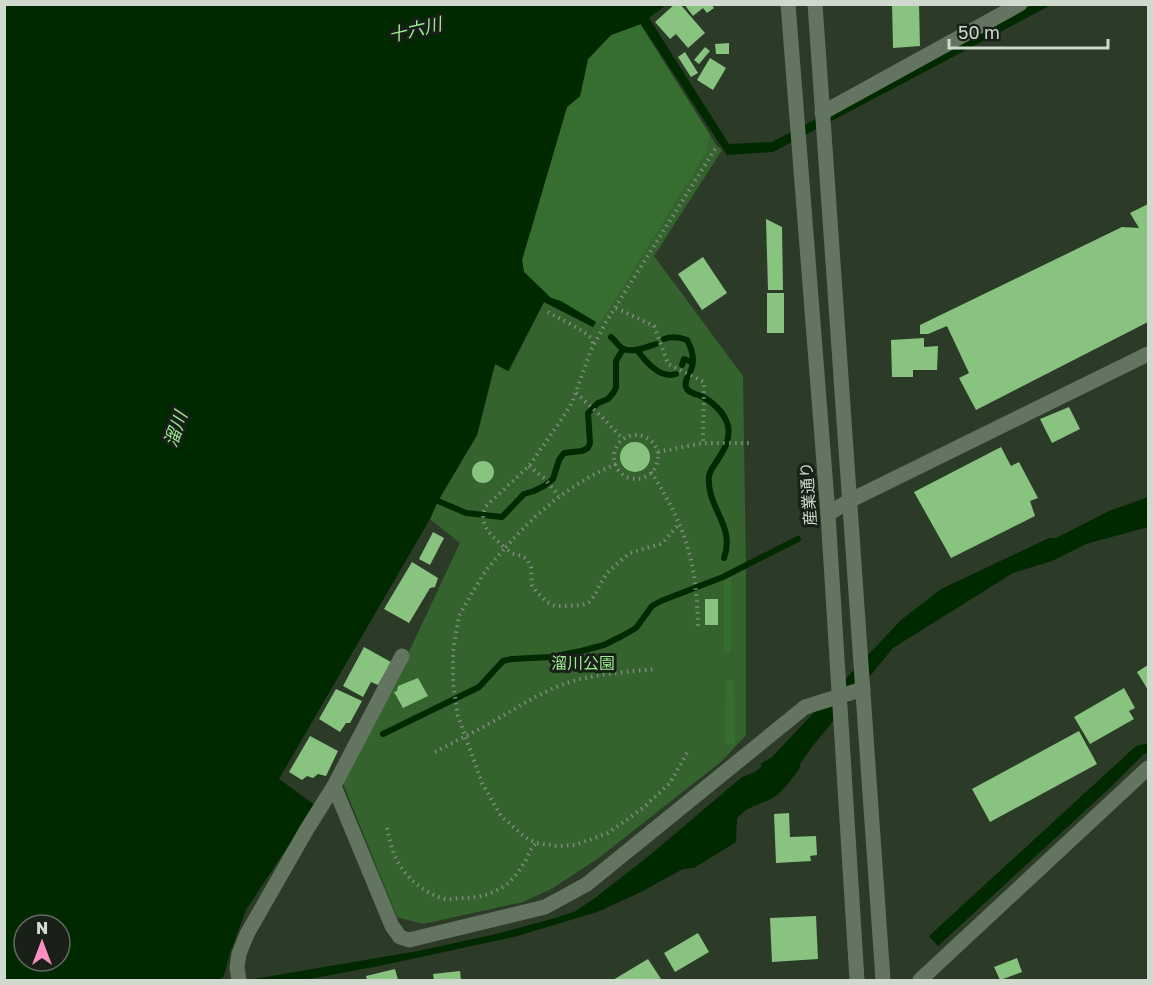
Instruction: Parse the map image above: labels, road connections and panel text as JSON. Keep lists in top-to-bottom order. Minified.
{"streets":{"street":["産業通り"]},"water":["十六川","溜川"],"parks":["溜川公園"],"scale_bar":"50 m","north":"top"}
